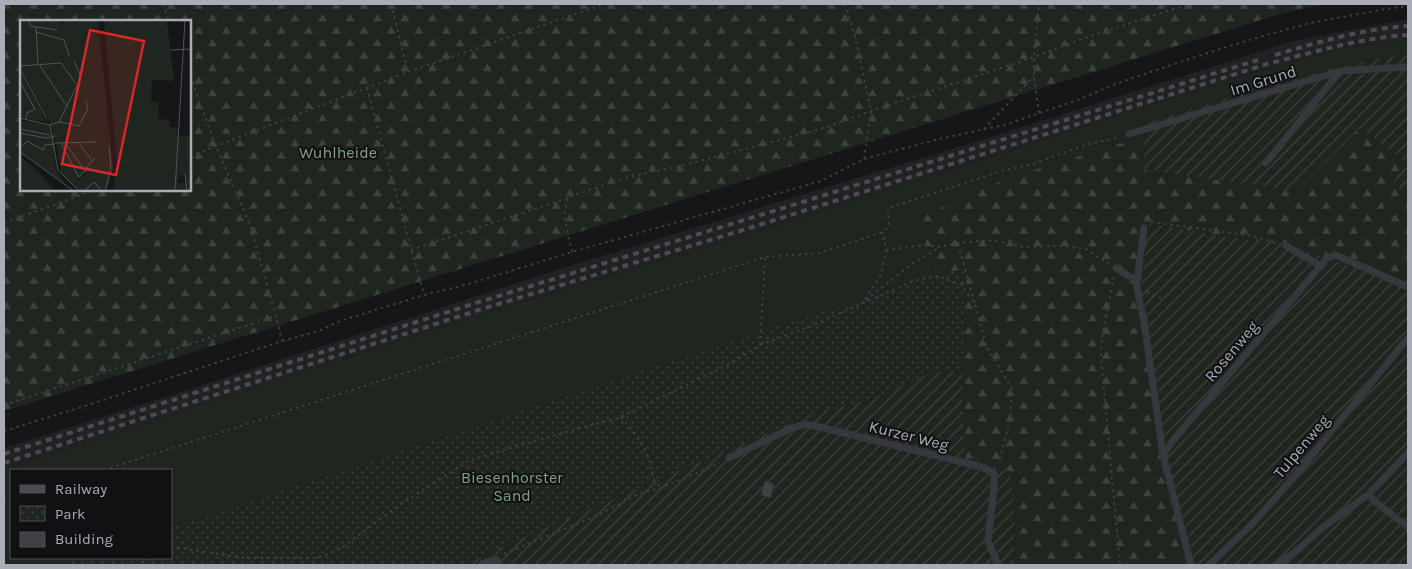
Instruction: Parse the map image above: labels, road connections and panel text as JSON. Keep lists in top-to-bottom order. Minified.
{"streets":{"lane":["Im Grund","Rosenweg","Kurzer Weg","Tulpenweg"]},"parks":["Wuhlheide","Biesenhorster Sand"],"legend":["Railway","Park","Building"]}
